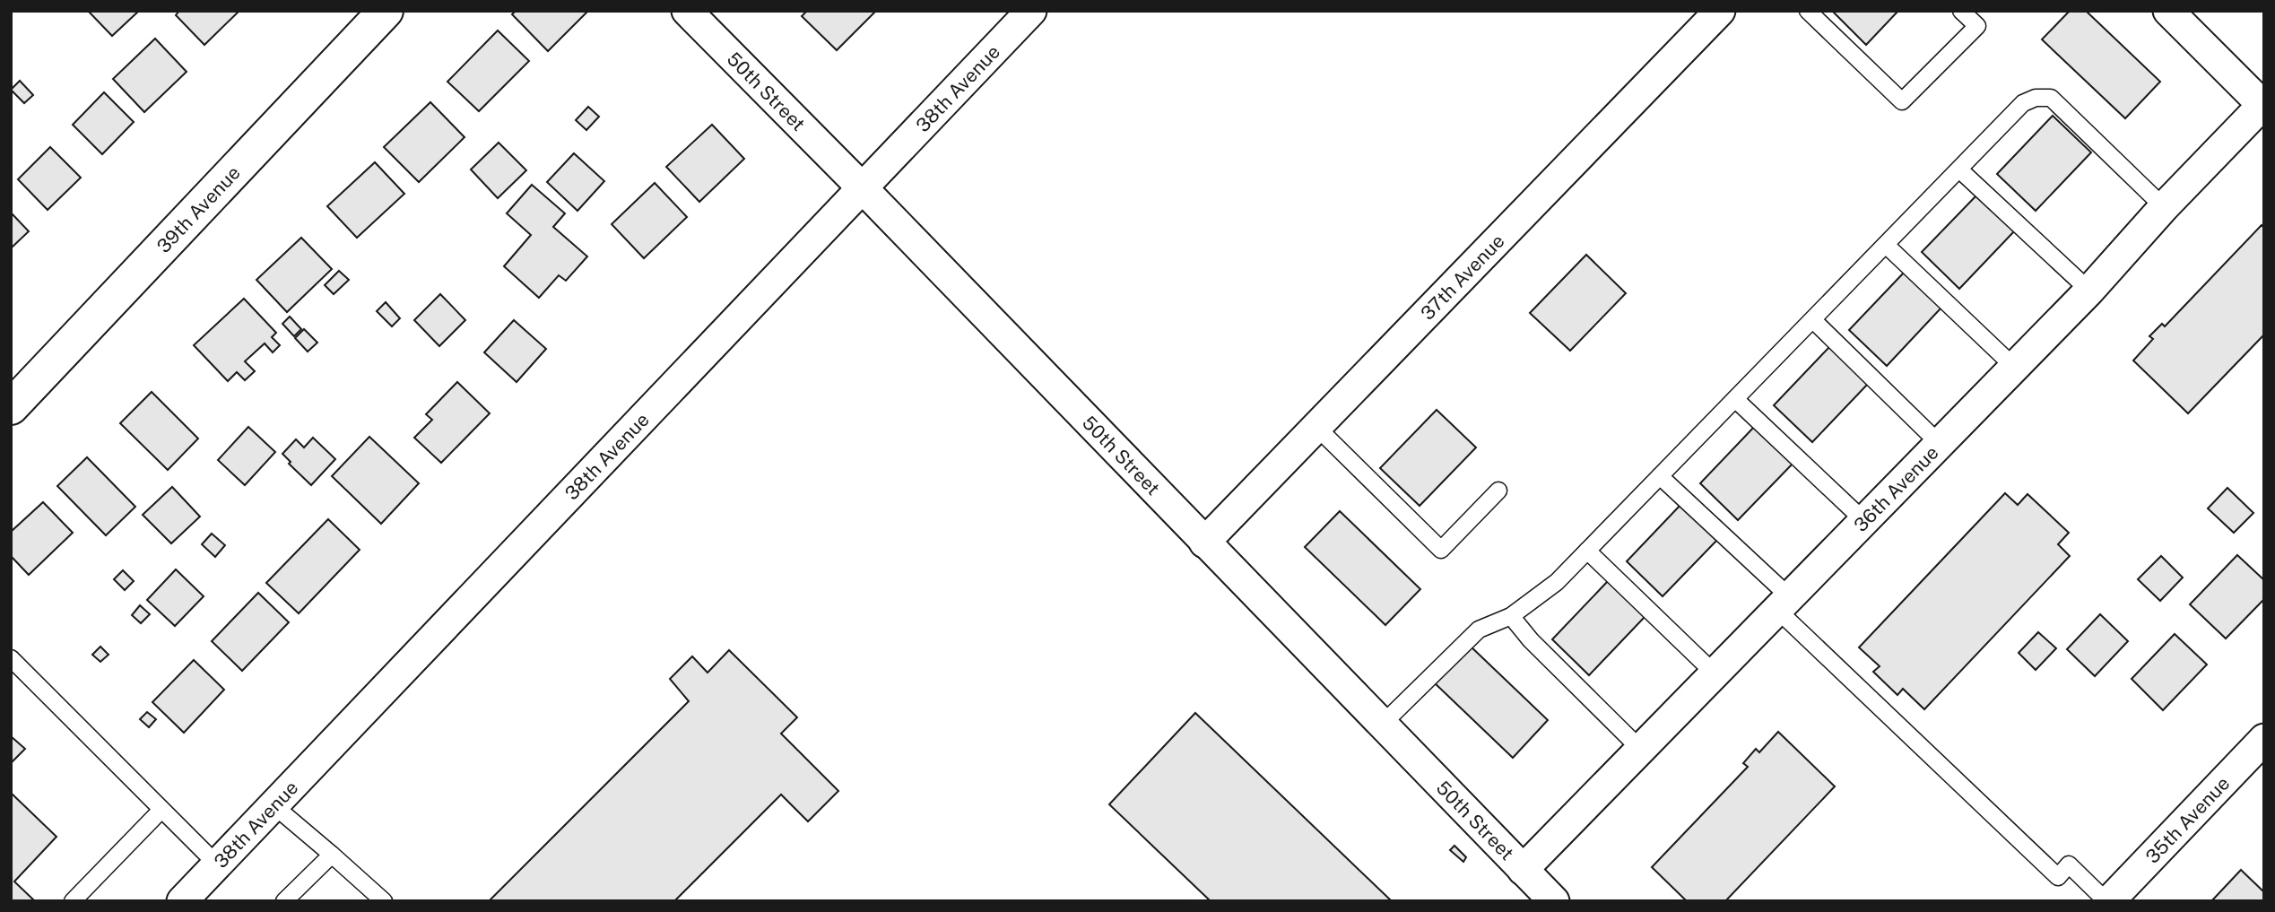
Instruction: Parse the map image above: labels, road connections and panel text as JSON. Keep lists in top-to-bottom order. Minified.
{"streets":{"main road":["39th Avenue"],"street":["38th Avenue","50th Street","37th Avenue","36th Avenue","35th Avenue"]},"crossings":[["38th Avenue","50th Street"],["50th Street","37th Avenue"],["50th Street","36th Avenue"]]}
